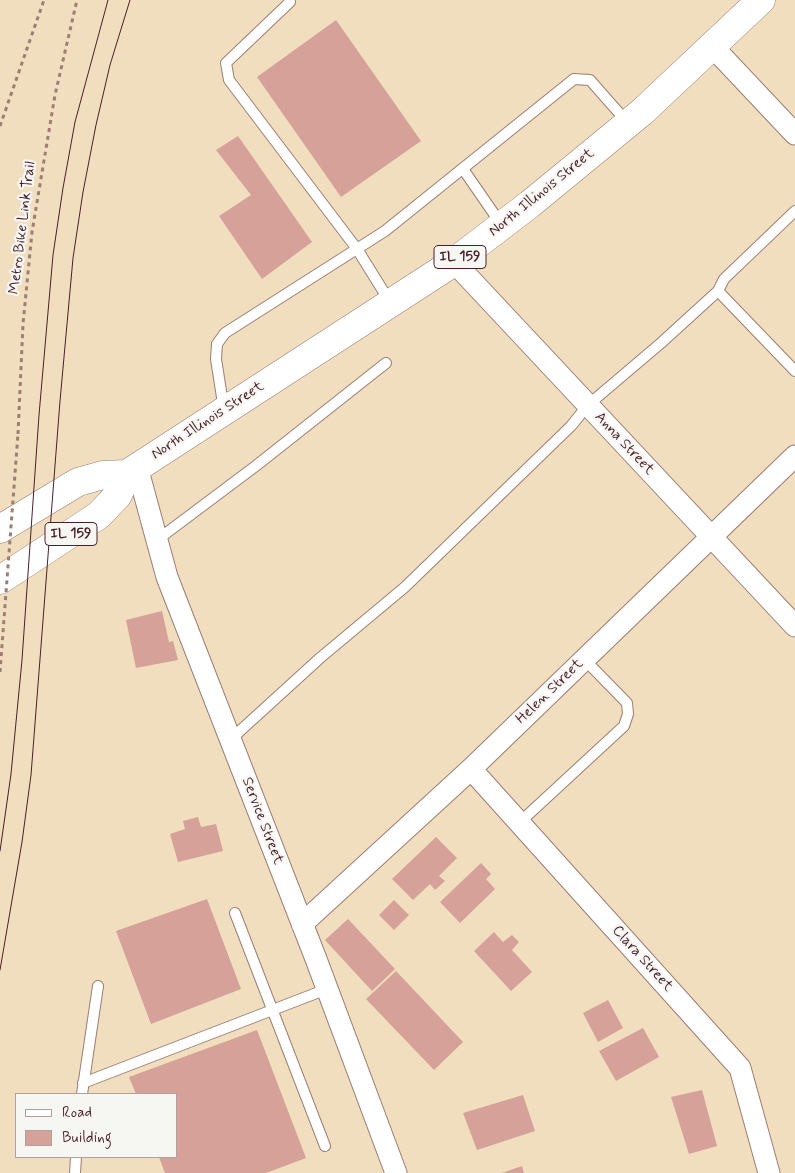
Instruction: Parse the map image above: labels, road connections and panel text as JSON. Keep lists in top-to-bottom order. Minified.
{"streets":{"main road":["North Illinois Street","IL 159"],"street":["Anna Street","Helen Street","Service Street","Clara Street"],"path":["Metro Bike Link Trail"]},"crossings":[["North Illinois Street","IL 159"],["North Illinois Street","Anna Street"],["North Illinois Street","Service Street"],["IL 159","Service Street"],["Anna Street","Helen Street"],["Helen Street","Service Street"],["Helen Street","Clara Street"]],"legend":["Road","Building"]}
